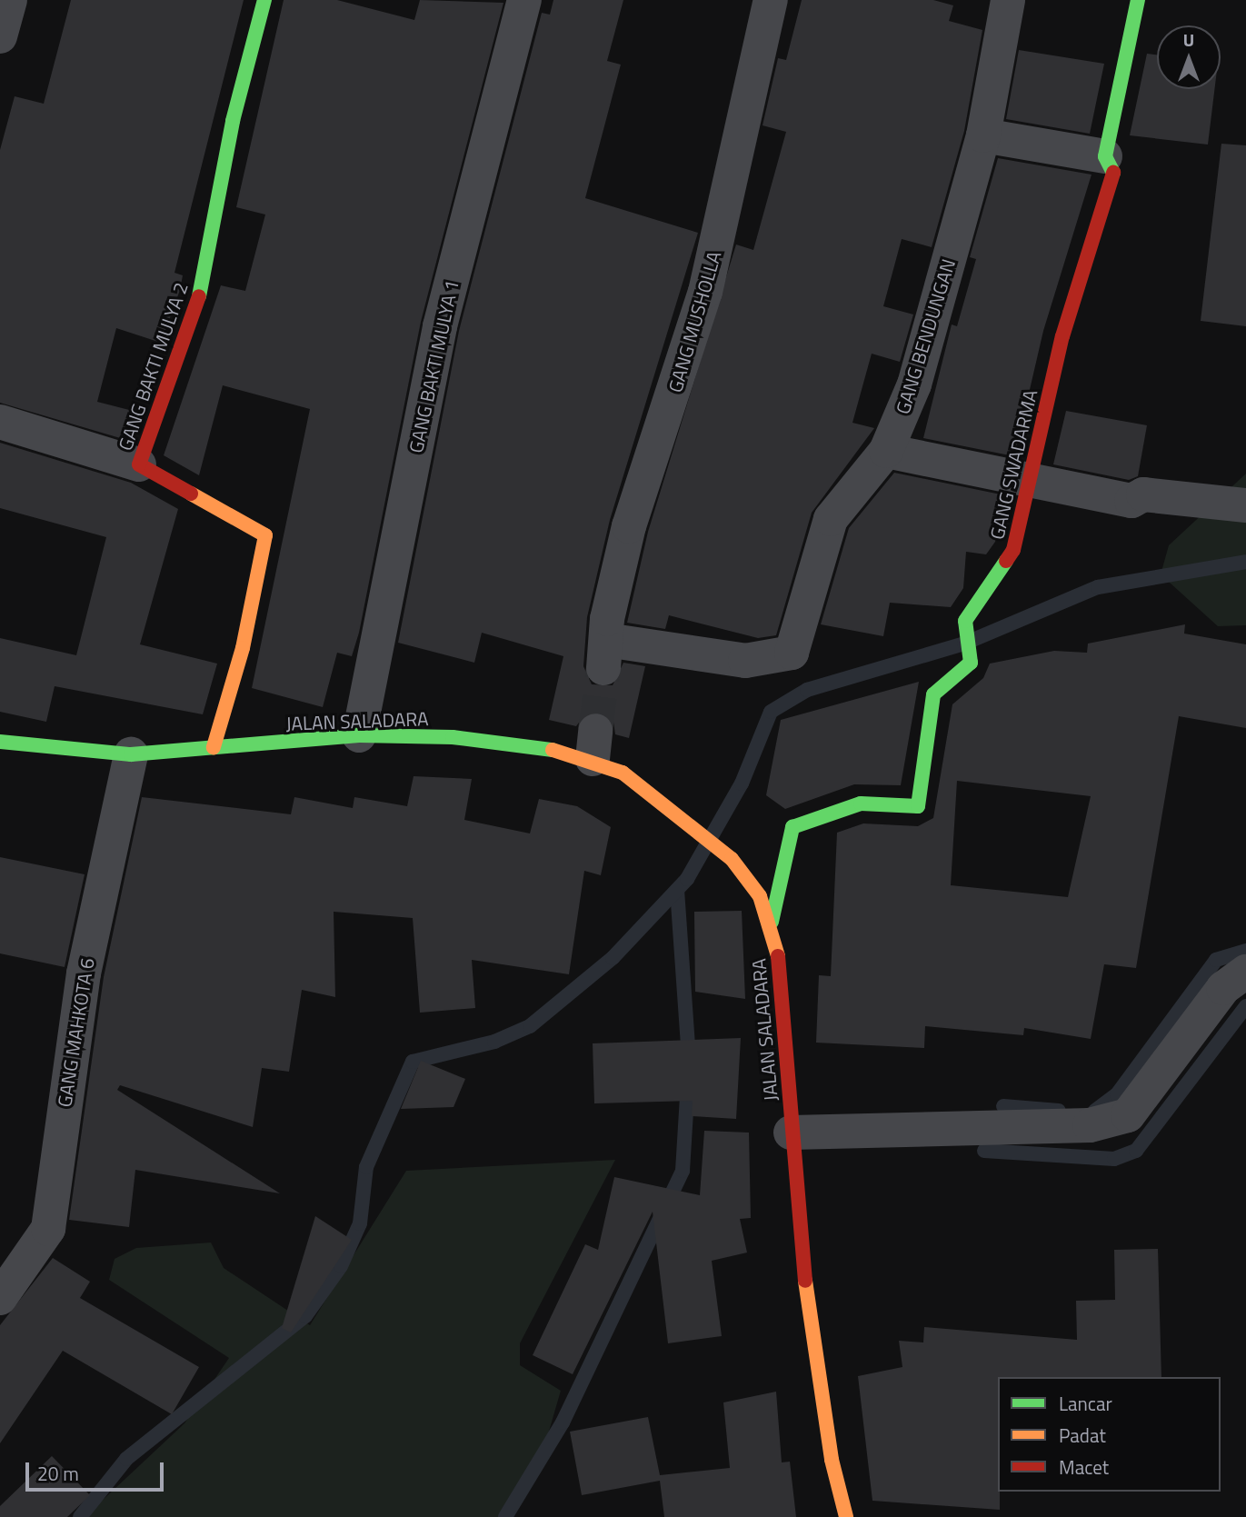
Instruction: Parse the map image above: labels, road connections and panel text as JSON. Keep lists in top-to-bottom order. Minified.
{"streets":{"street":["GANG MUSHOLLA","GANG BENDUNGAN","GANG BAKTI MULYA 2","GANG BAKTI MULYA 1","GANG SWADARMA","JALAN SALADARA","GANG MAHKOTA 6"]},"crossings":[["GANG MUSHOLLA","GANG BENDUNGAN"],["GANG BAKTI MULYA 2","JALAN SALADARA"],["GANG BAKTI MULYA 1","JALAN SALADARA"],["GANG SWADARMA","JALAN SALADARA"],["JALAN SALADARA","GANG MAHKOTA 6"]],"legend":["Lancar","Padat","Macet"],"scale_bar":"20 m","north":"top"}
